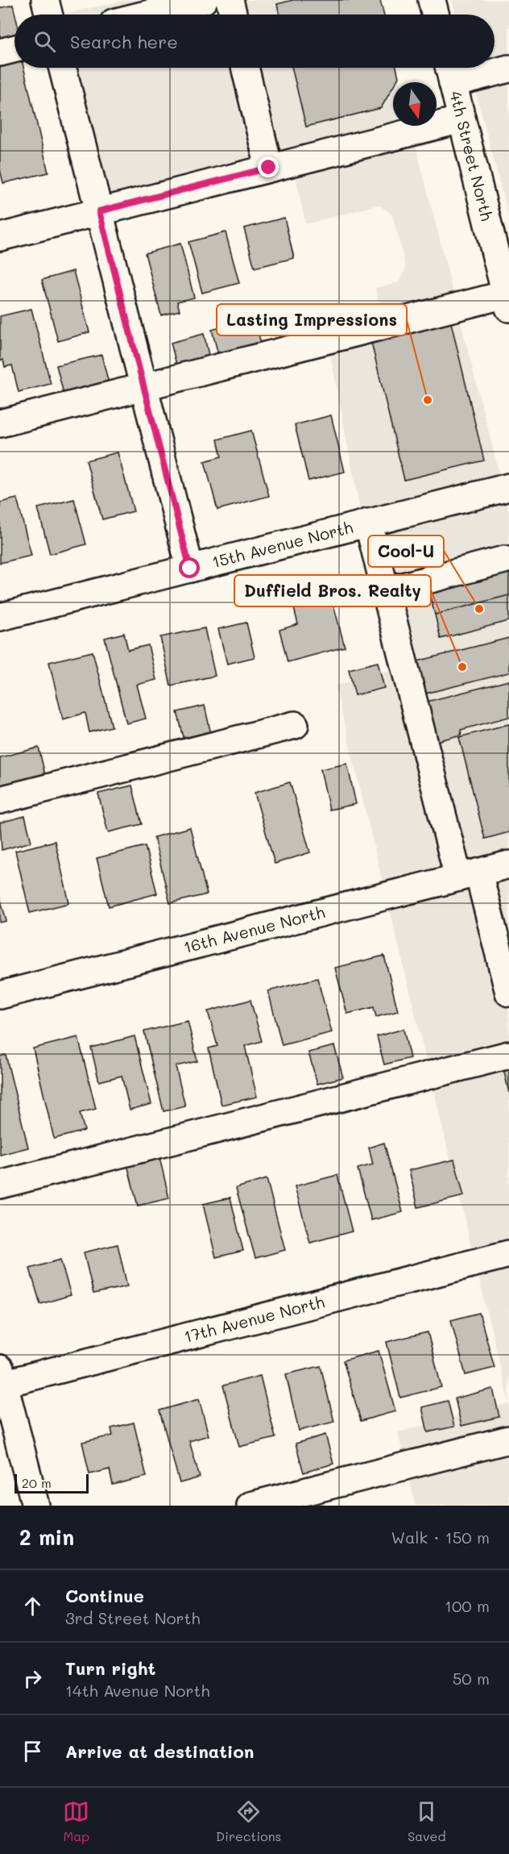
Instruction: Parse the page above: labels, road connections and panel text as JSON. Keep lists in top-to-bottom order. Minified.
{"streets":{"street":["4th Street North","15th Avenue North","16th Avenue North","17th Avenue North"]},"places":["Lasting Impressions","Cool-U","Duffield Bros. Realty"],"scale_bar":"20 m","north":"bottom","page":{"search":"Search here","scale":"20 m","heading":["2 min","Walk · 150 m"],"list":[["Continue","3rd Street North","100 m"],["Turn right","14th Avenue North","50 m"],"Arrive at destination"],"nav":["Map","Directions","Saved"]}}
